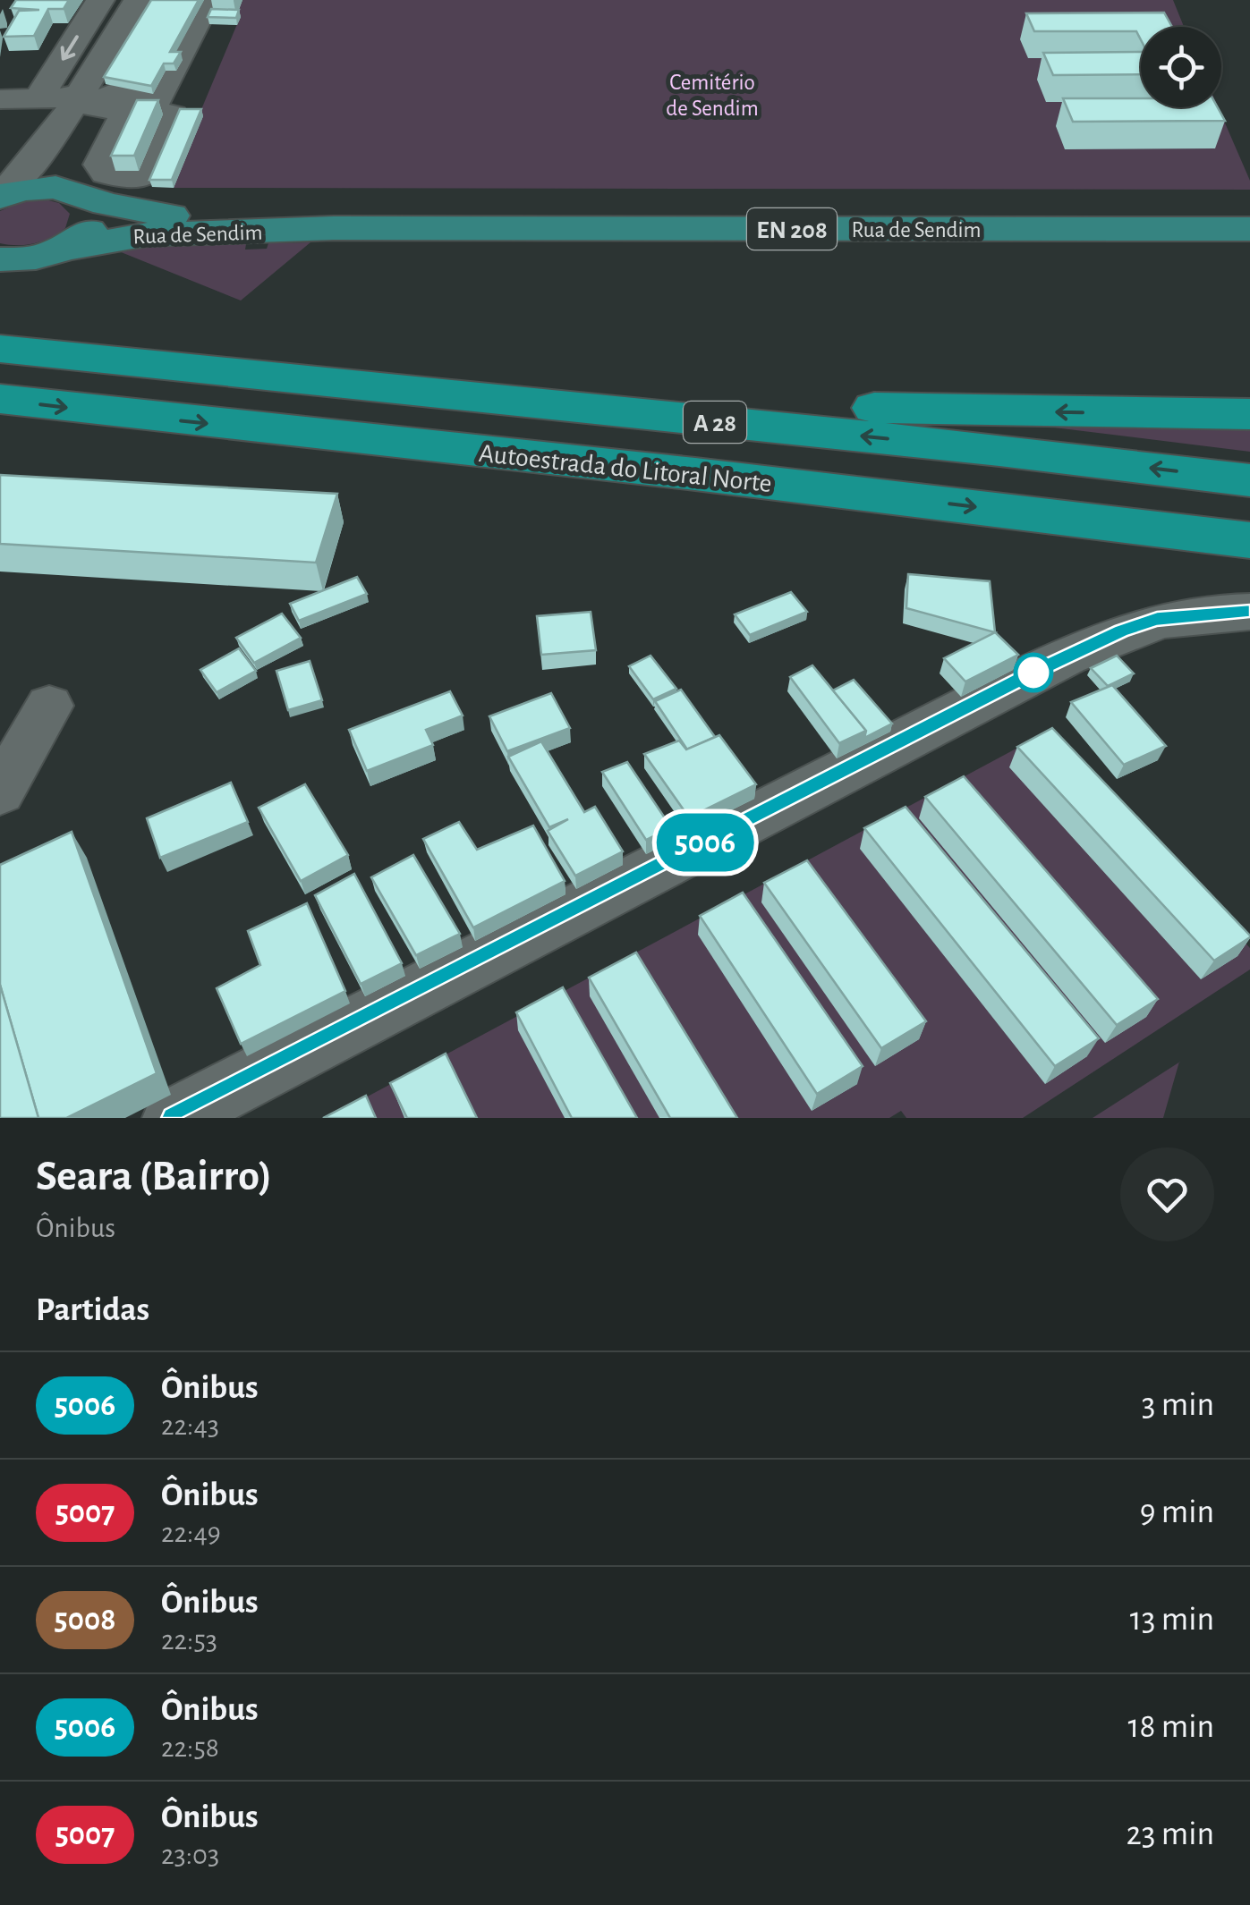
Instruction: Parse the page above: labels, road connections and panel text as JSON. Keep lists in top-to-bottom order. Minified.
{"streets":{"highway":["A 28","Autoestrada do Litoral Norte"],"main road":["EN 208","Rua de Sendim"]},"parks":["Cemitério de Sendim"],"lines":["bus line 5006"],"page":{"on_map":"5006","heading":[["Seara (Bairro)","Ônibus"],"Partidas"],"list":[{"mark":"5006","name":"Ônibus","note":"22:43","value":"3 min"},{"mark":"5007","name":"Ônibus","note":"22:49","value":"9 min"},{"mark":"5008","name":"Ônibus","note":"22:53","value":"13 min"},{"mark":"5006","name":"Ônibus","note":"22:58","value":"18 min"},{"mark":"5007","name":"Ônibus","note":"23:03","value":"23 min"}]}}
